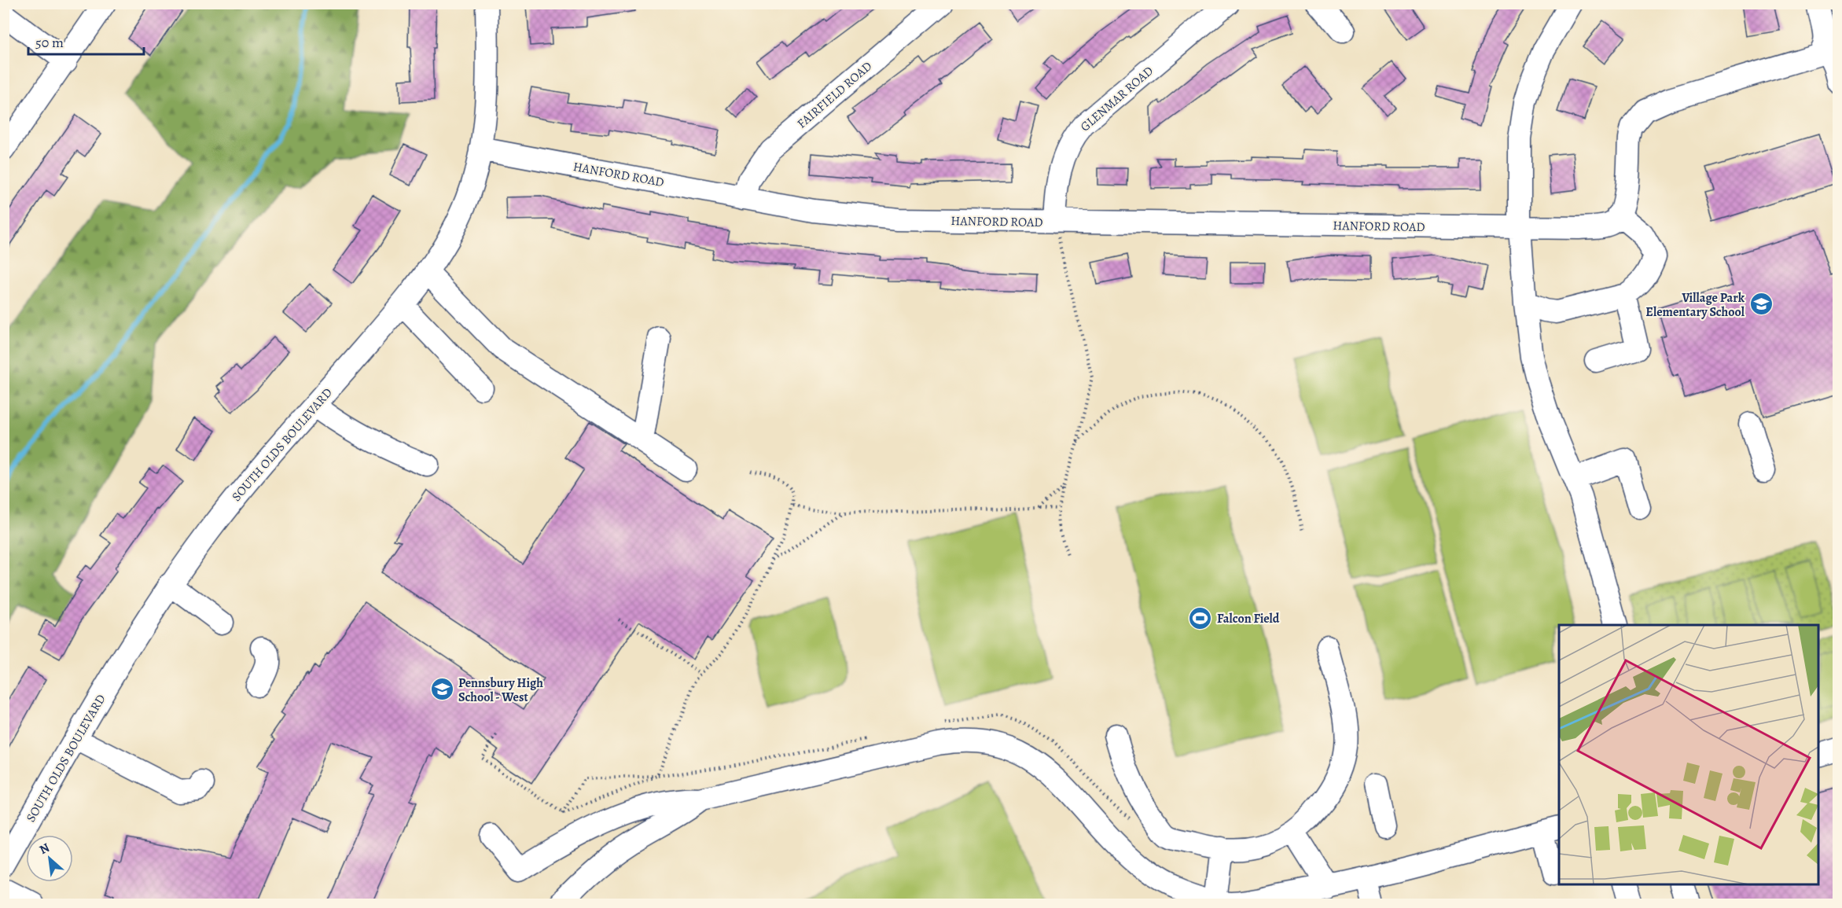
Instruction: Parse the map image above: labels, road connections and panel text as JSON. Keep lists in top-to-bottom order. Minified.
{"streets":{"street":["FAIRFIELD ROAD","GLENMAR ROAD","HANFORD ROAD","SOUTH OLDS BOULEVARD"]},"crossings":[["FAIRFIELD ROAD","HANFORD ROAD"],["GLENMAR ROAD","HANFORD ROAD"],["HANFORD ROAD","SOUTH OLDS BOULEVARD"]],"places":{"school or university":["Village Park Elementary School","Pennsbury High School - West"],"sports":["Falcon Field"]},"scale_bar":"50 m","north":"top left"}
